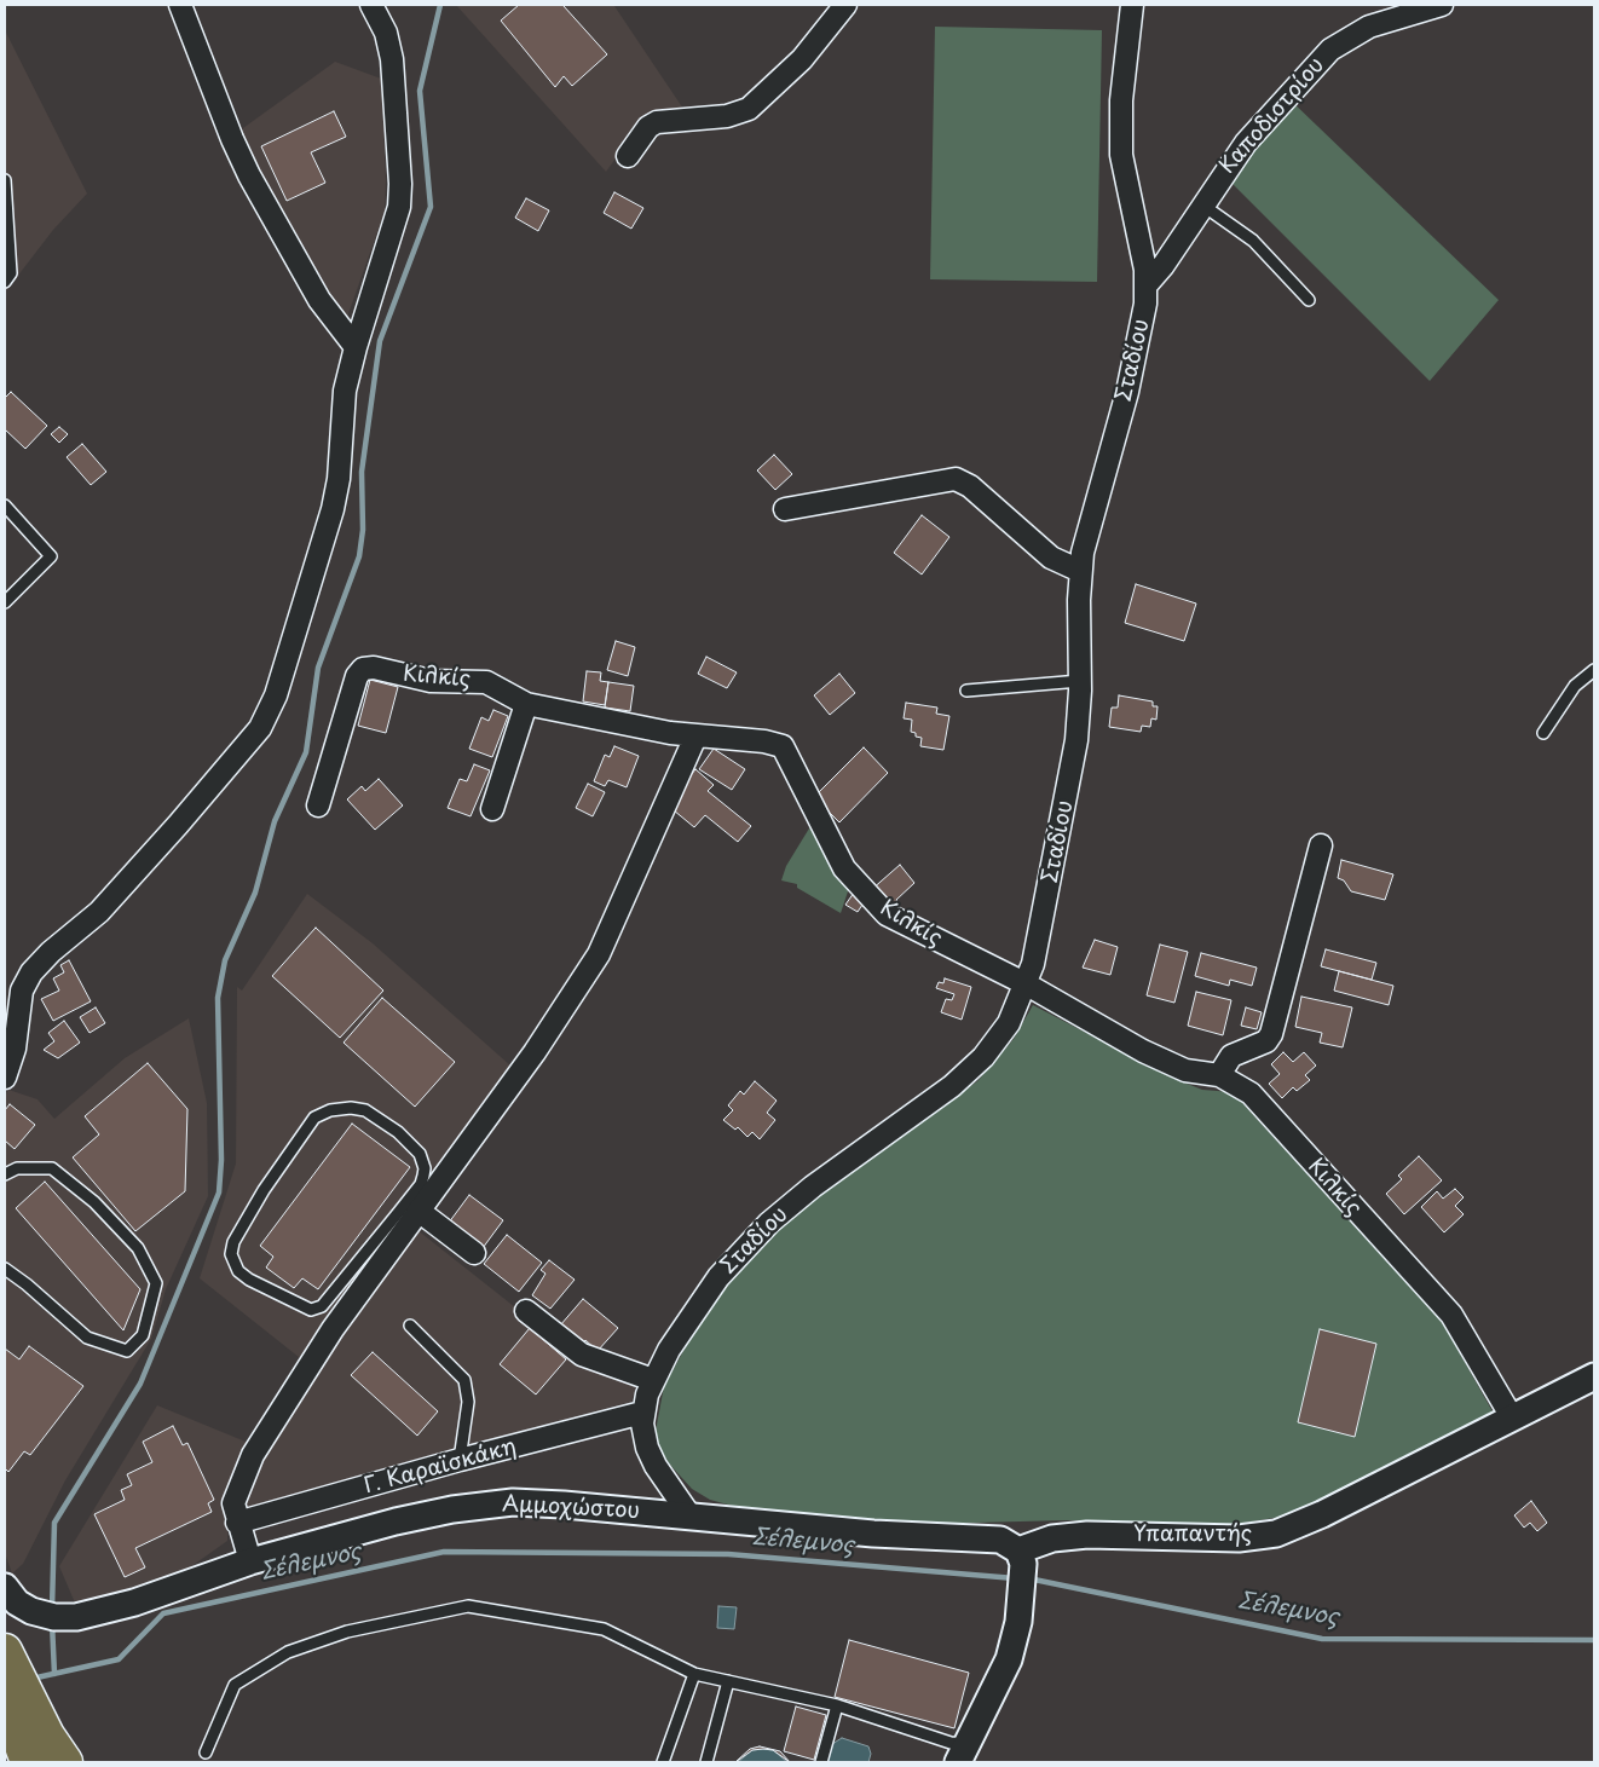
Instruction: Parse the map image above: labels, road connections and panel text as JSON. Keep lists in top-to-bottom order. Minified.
{"streets":{"street":["Καποδιστρίου","Σταδίου","Κιλκίς","Γ. Καραϊσκάκη","Αμμοχώστου","Υπαπαντής"]},"crossings":[["Καποδιστρίου","Σταδίου"],["Σταδίου","Κιλκίς"],["Σταδίου","Γ. Καραϊσκάκη"],["Σταδίου","Αμμοχώστου"],["Κιλκίς","Υπαπαντής"],["Αμμοχώστου","Υπαπαντής"]],"water":["Σέλεμνος"]}
